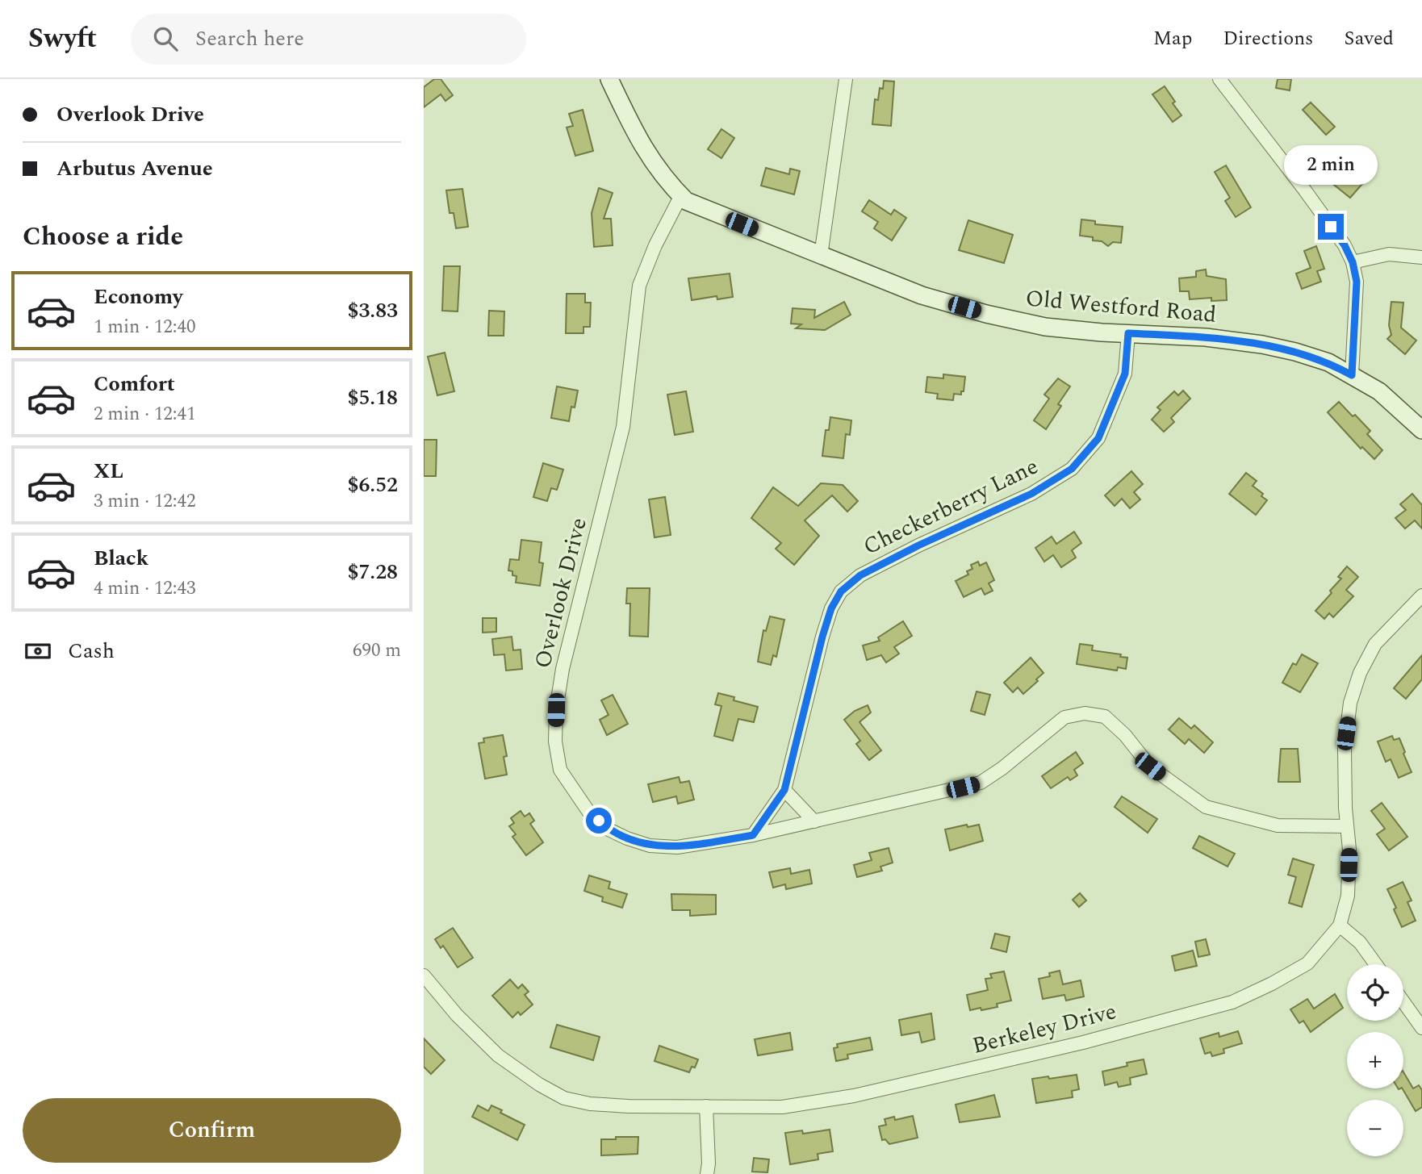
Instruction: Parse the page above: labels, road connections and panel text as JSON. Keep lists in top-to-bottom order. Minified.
{"streets":{"main road":["Old Westford Road"],"street":["Checkerberry Lane","Overlook Drive","Berkeley Drive"]},"crossings":[["Old Westford Road","Checkerberry Lane"],["Old Westford Road","Overlook Drive"],["Checkerberry Lane","Overlook Drive"],["Overlook Drive","Berkeley Drive"]],"page":{"header":"Swyft","search":"Search here","nav":["Map","Directions","Saved"],"banner":["Overlook Drive","Arbutus Avenue"],"bubble":"2 min","heading":"Choose a ride","list":[{"name":"Economy","note":"1 min · 12:40","value":"$3.83"},{"name":"Comfort","note":"2 min · 12:41","value":"$5.18"},{"name":"XL","note":"3 min · 12:42","value":"$6.52"},{"name":"Black","note":"4 min · 12:43","value":"$7.28"}],"pay":["Cash","690 m"],"map_buttons":["+","−"],"buttons":"Confirm"}}
